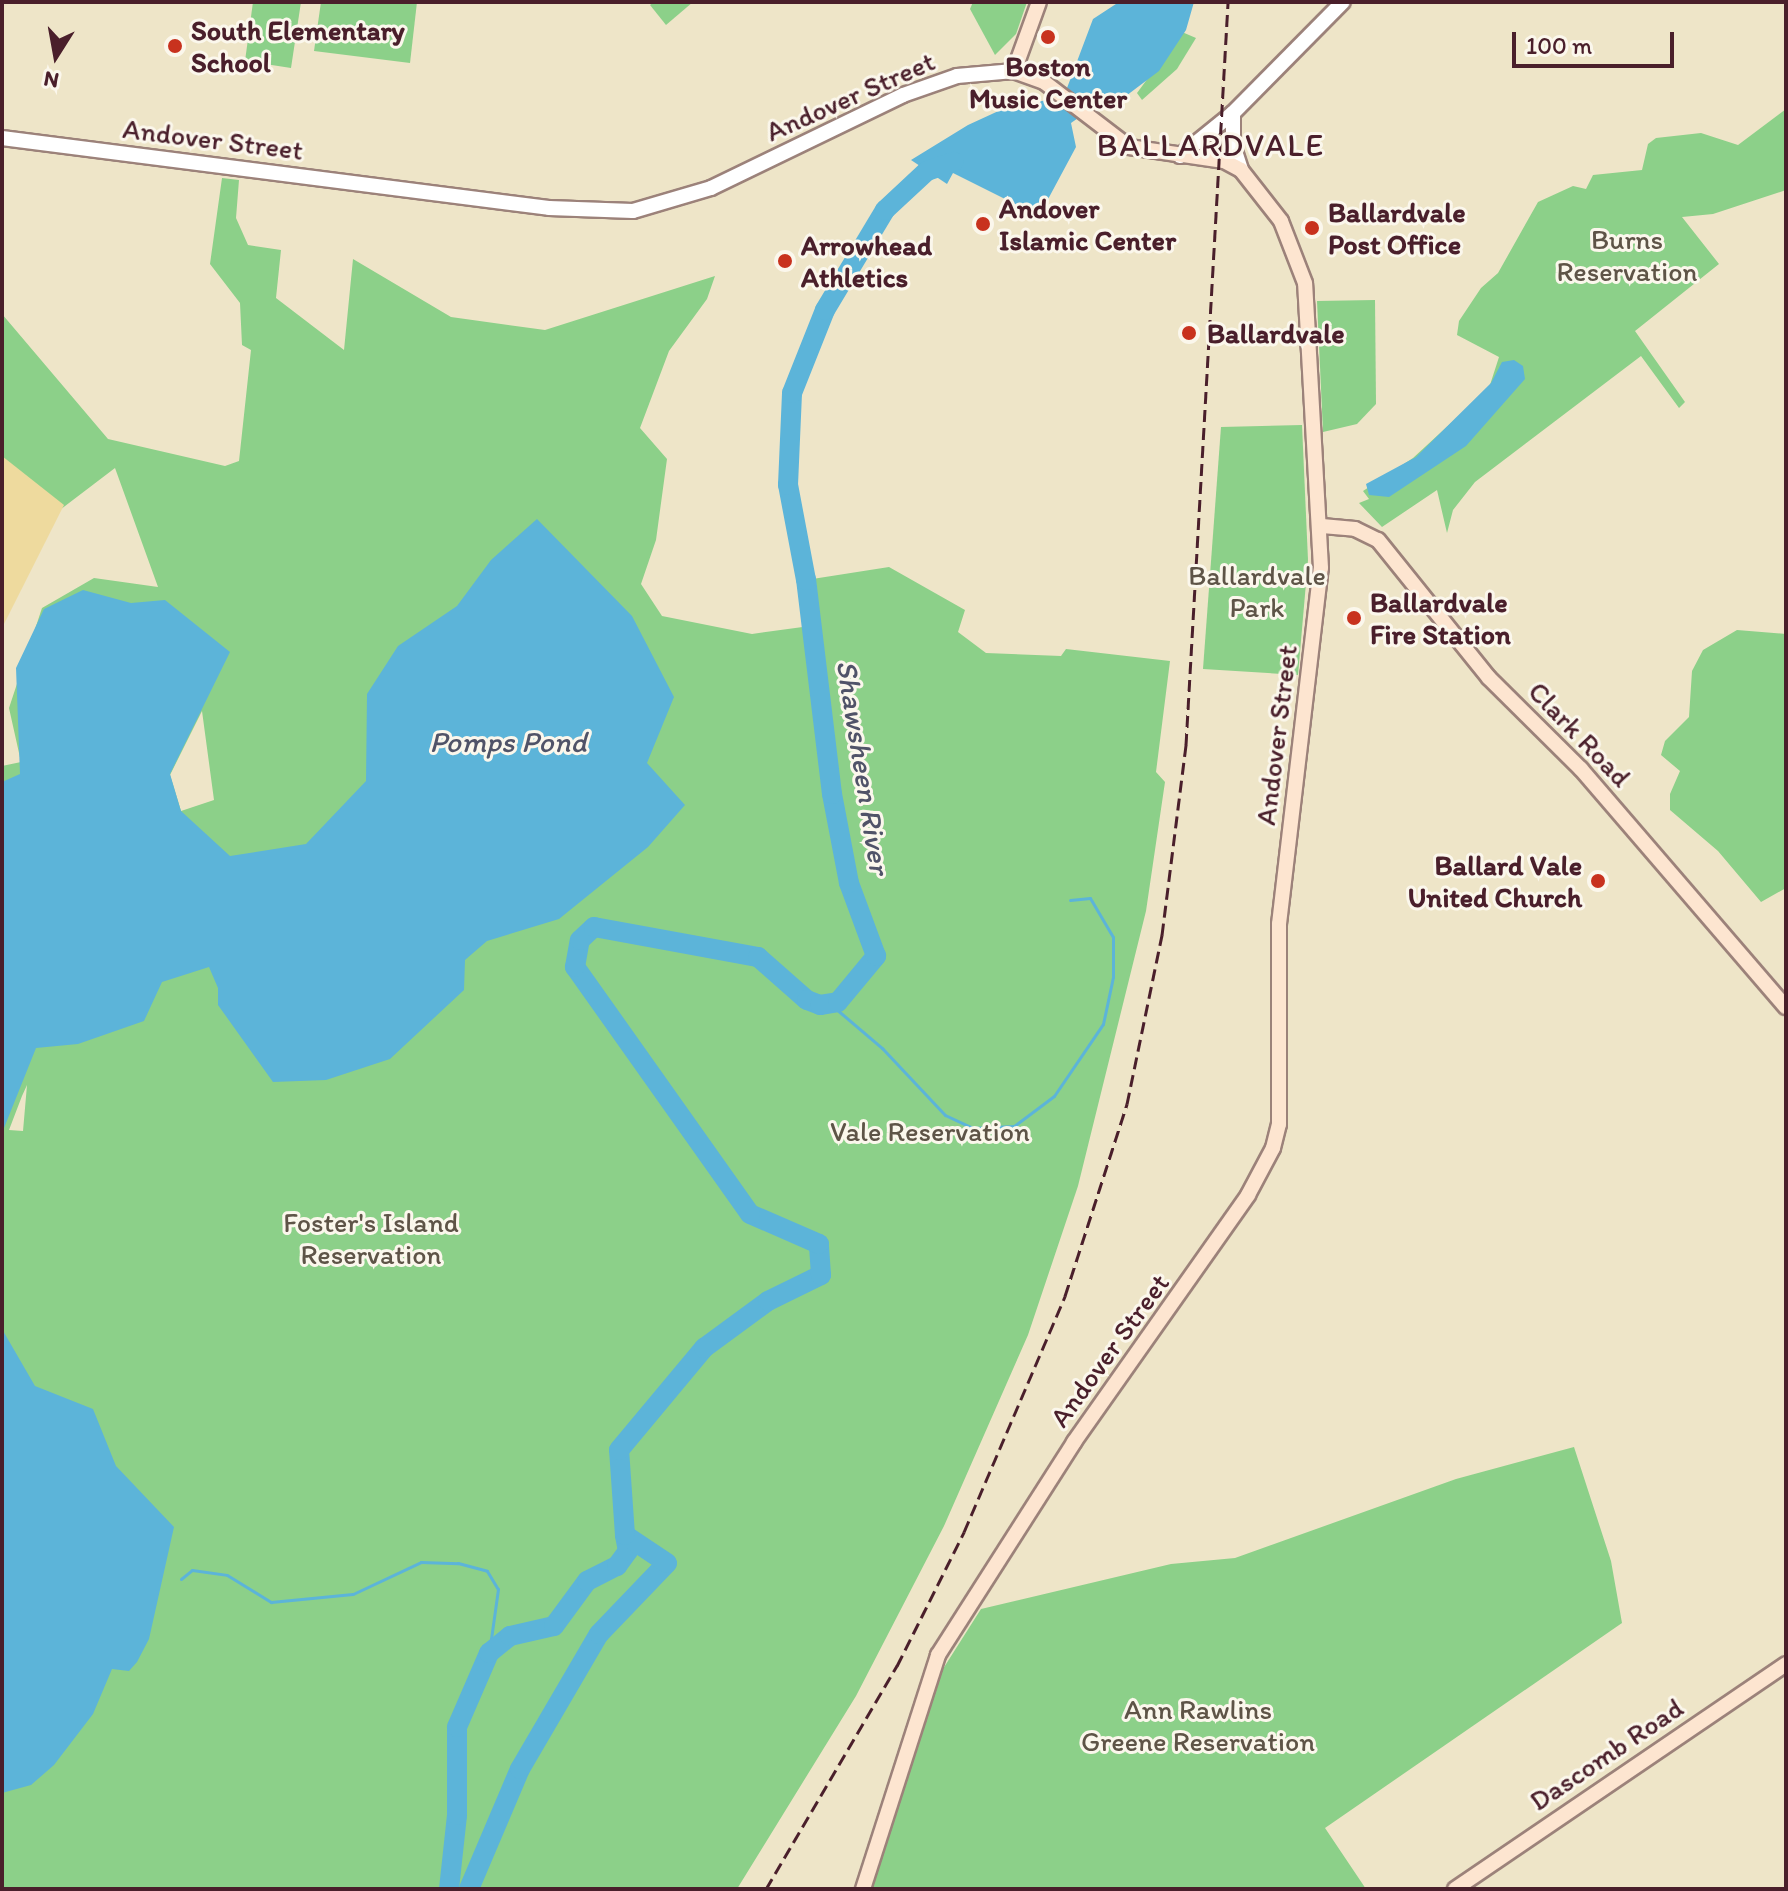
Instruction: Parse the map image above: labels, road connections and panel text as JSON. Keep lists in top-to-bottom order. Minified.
{"streets":{"main road":["Andover Street","Clark Road","Dascomb Road"]},"crossings":[["Andover Street","Clark Road"]],"districts":["BALLARDVALE"],"water":["Pomps Pond","Shawsheen River"],"parks":["Burns Reservation","Ballardvale Park","Vale Reservation","Foster's Island Reservation","Ann Rawlins Greene Reservation"],"places":["Boston Music Center","South Elementary School","Andover Islamic Center","Ballardvale Post Office","Arrowhead Athletics","Ballardvale","Ballardvale Fire Station","Ballard Vale United Church"],"scale_bar":"100 m","north":"bottom"}
